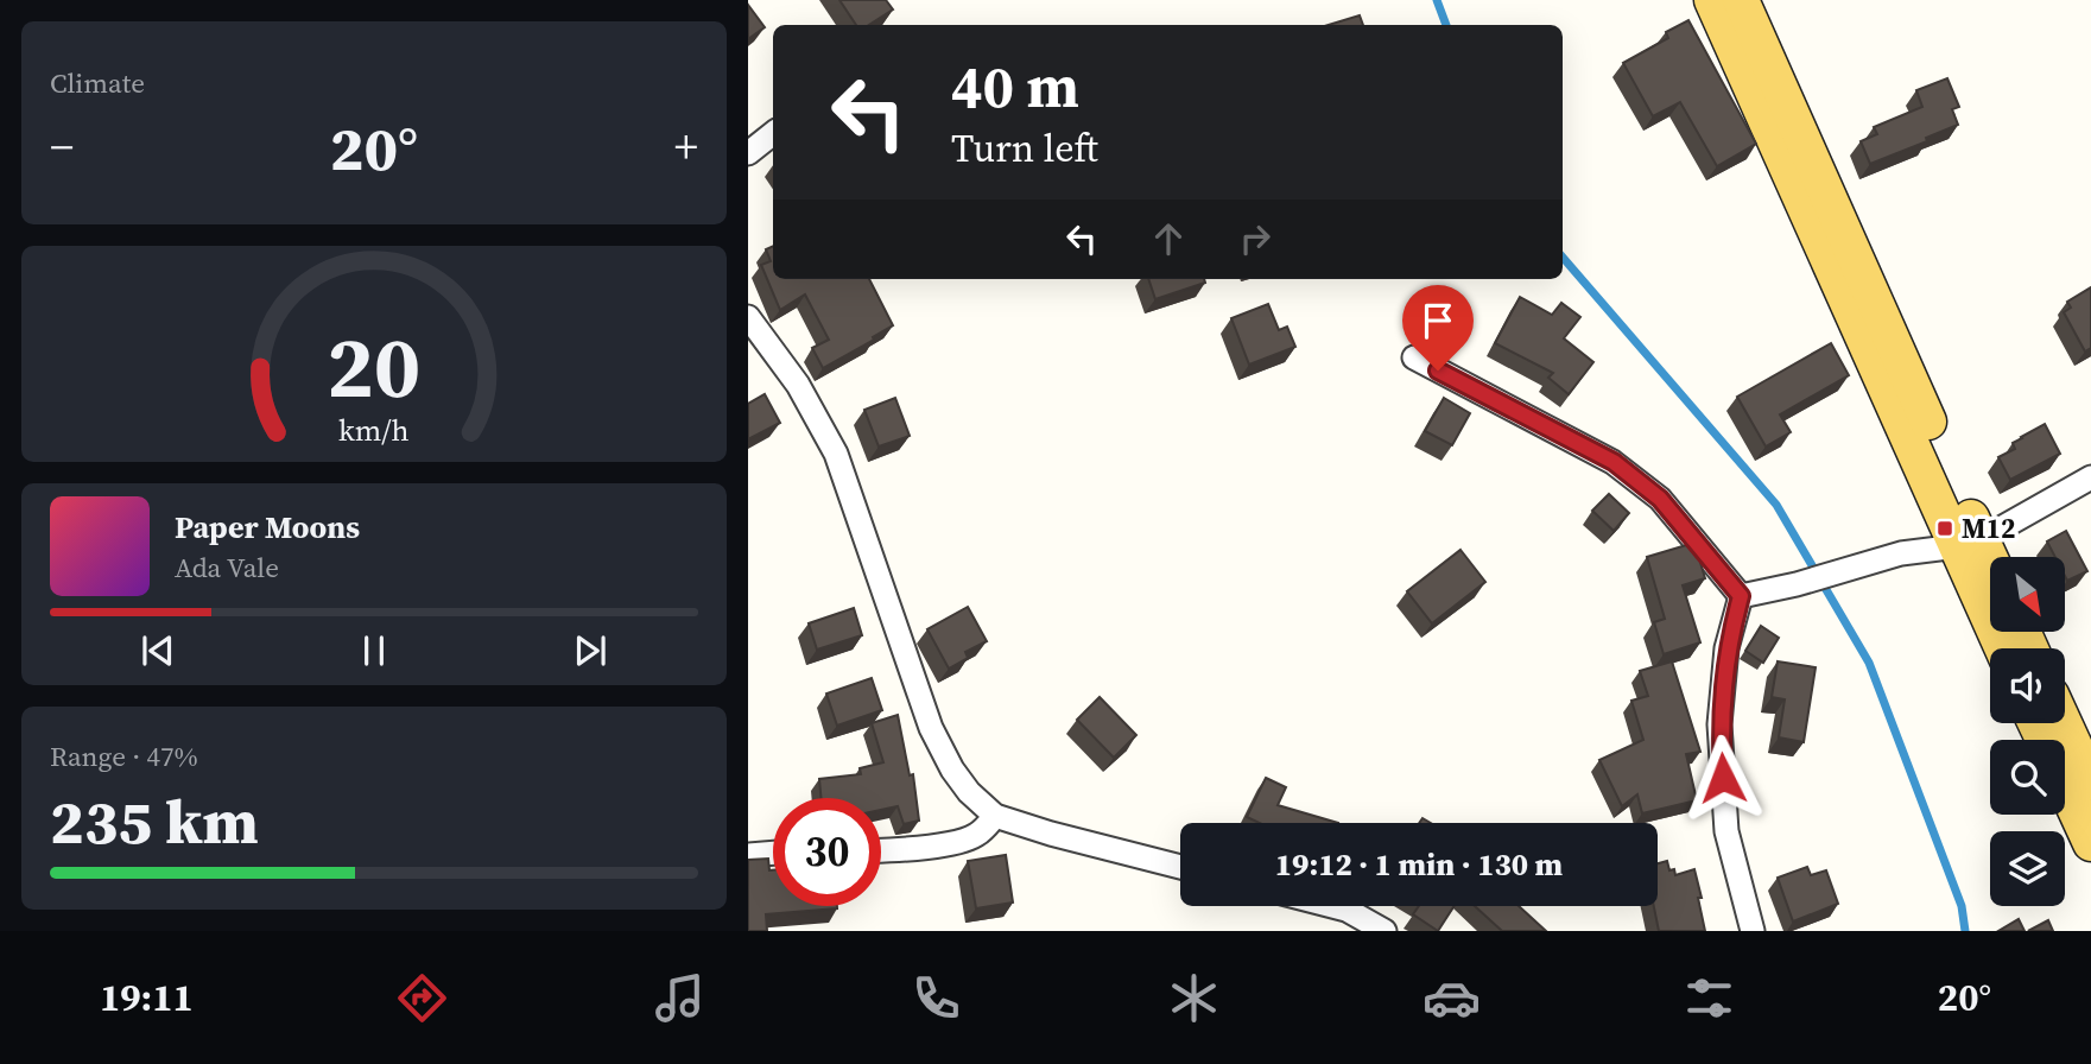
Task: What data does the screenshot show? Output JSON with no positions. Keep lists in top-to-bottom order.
{
  "places": {
    "transit": ["M12"]
  },
  "north": "bottom right",
  "page": {
    "tile": [
      "Climate",
      ["Range · 47%", "235 km"]
    ],
    "turn": ["40 m", "Turn left"],
    "heat": ["−", "20°", "+"],
    "song": ["Paper Moons", "Ada Vale"],
    "limit": "30",
    "trip": "19:12 · 1 min · 130 m",
    "tabs": ["19:11", "20°"],
    "gauge": ["20", "km/h"]
  }
}
